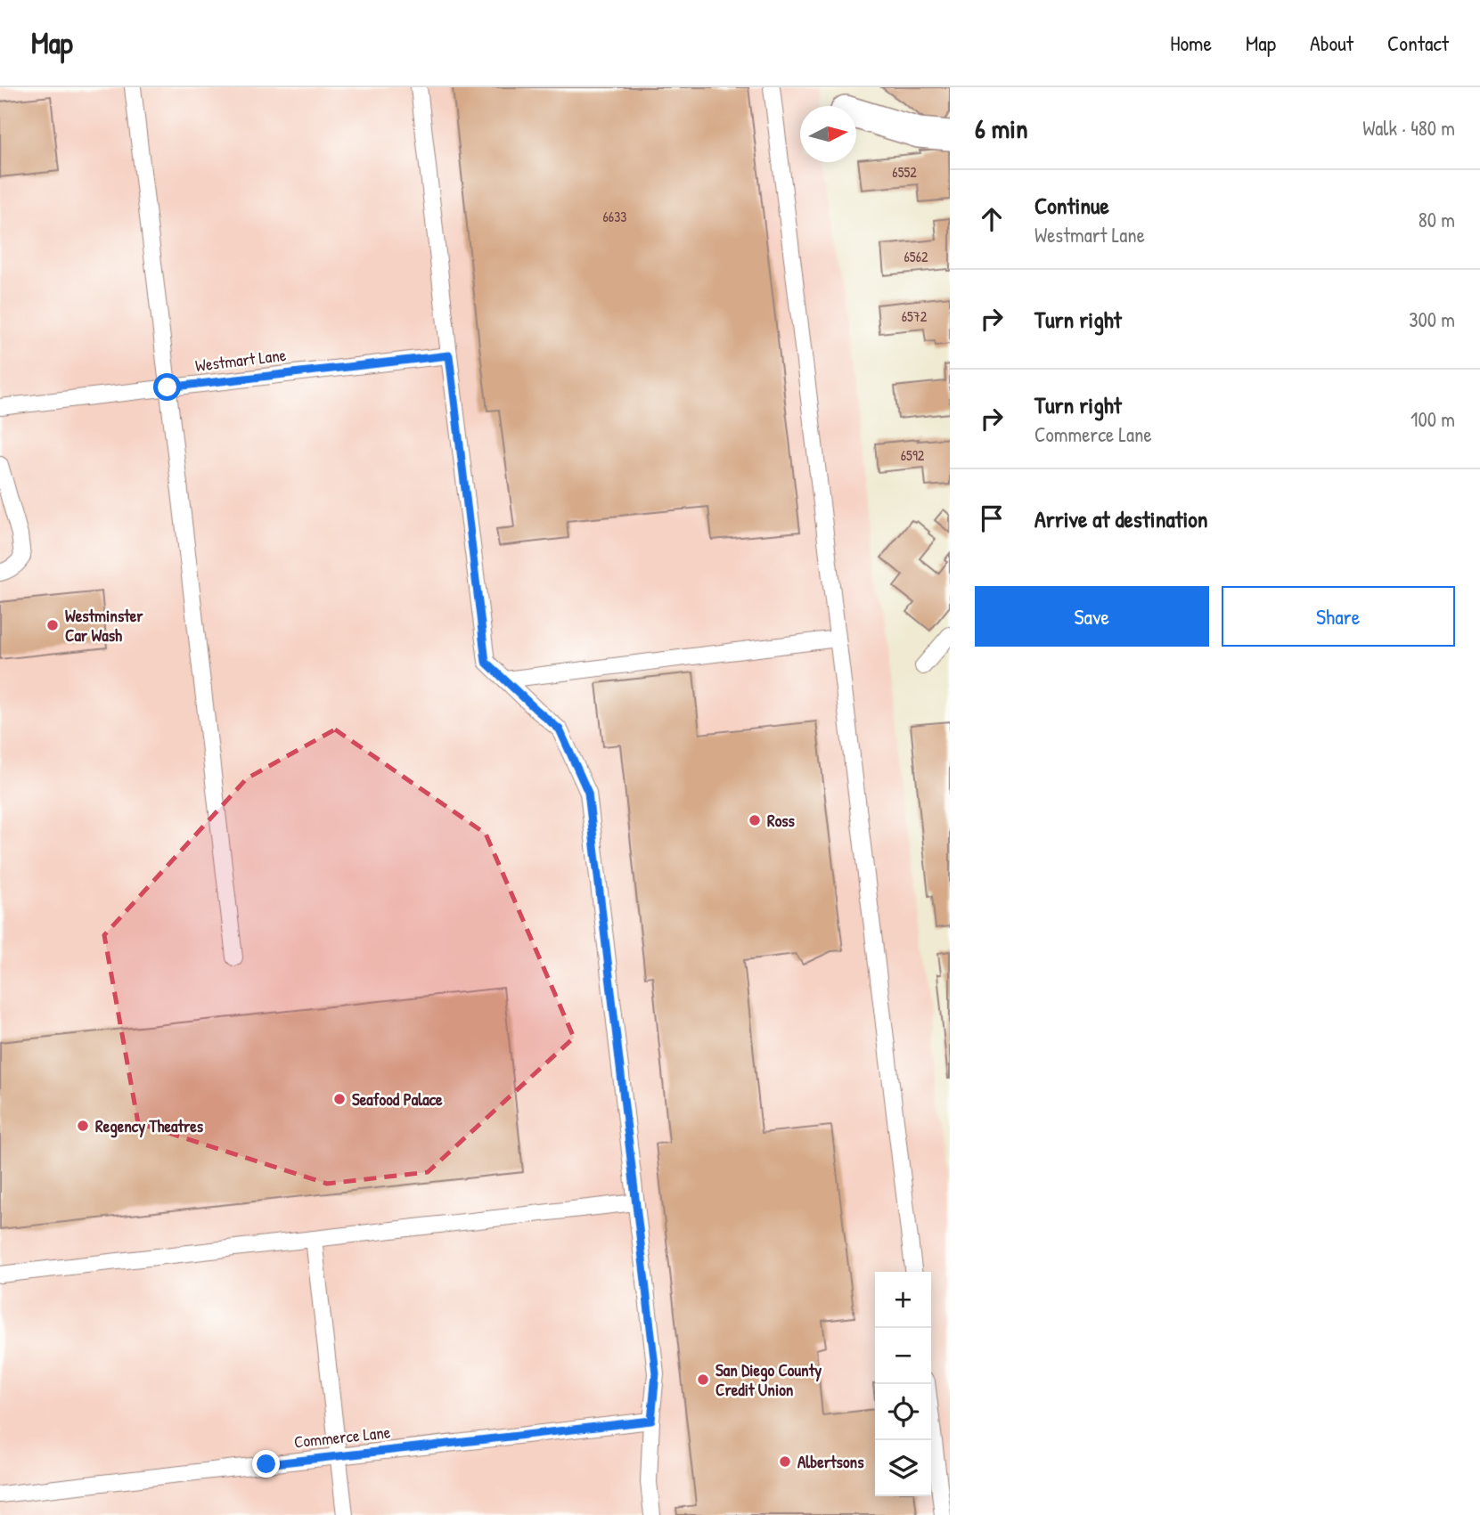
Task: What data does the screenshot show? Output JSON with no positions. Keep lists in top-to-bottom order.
{
  "streets": {
    "lane": ["Westmart Lane", "Commerce Lane"]
  },
  "places": [
    "Westminster Car Wash",
    "Ross",
    "Seafood Palace",
    "Regency Theatres",
    "San Diego County Credit Union",
    "Albertsons"
  ],
  "house_numbers": [
    "6552",
    "6633",
    "6562",
    "6572",
    "6592"
  ],
  "north": "right",
  "page": {
    "header": "Map",
    "nav": [
      "Home",
      "Map",
      "About",
      "Contact"
    ],
    "heading": ["6 min", "Walk · 480 m"],
    "list": [
      ["Continue", "Westmart Lane", "80 m"],
      ["Turn right", "300 m"],
      ["Turn right", "Commerce Lane", "100 m"],
      "Arrive at destination"
    ],
    "buttons": ["Save", "Share"],
    "map_buttons": ["+", "−"]
  }
}
